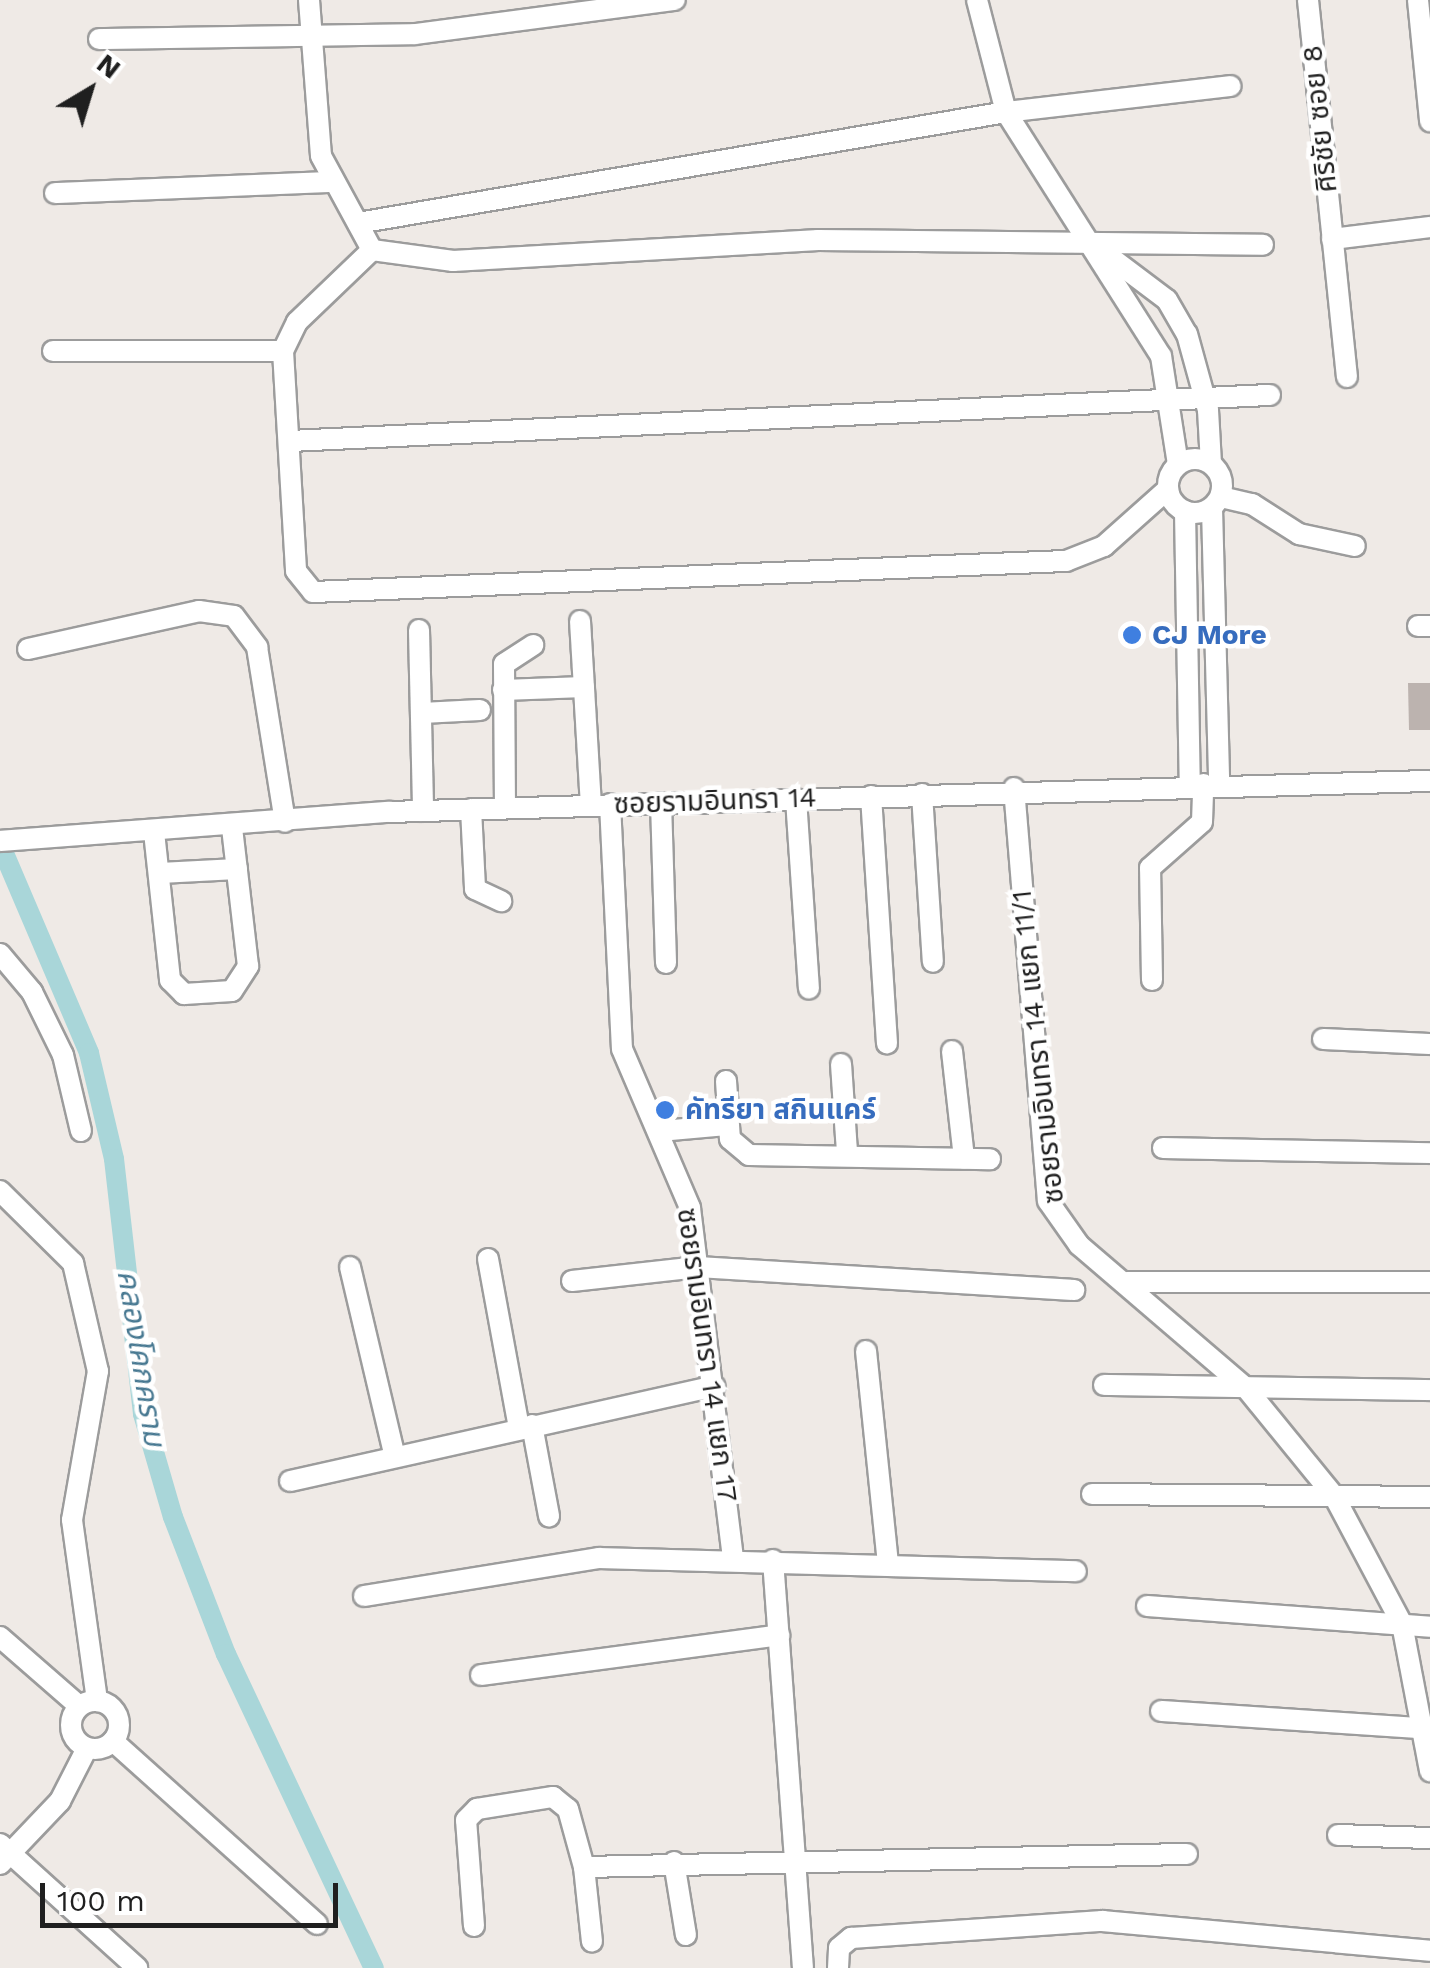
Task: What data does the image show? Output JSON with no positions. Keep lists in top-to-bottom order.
{
  "streets": {
    "street": [
      "ศิริชัย ซอย 8",
      "ซอยรามอินทรา 14",
      "ซอยรามอินทรา 14 แยก 11/1",
      "ซอยรามอินทรา 14 แยก 17"
    ]
  },
  "crossings": [
    ["ซอยรามอินทรา 14", "ซอยรามอินทรา 14 แยก 11/1"],
    ["ซอยรามอินทรา 14", "ซอยรามอินทรา 14 แยก 17"]
  ],
  "water": ["คลองโคกคราม"],
  "places": ["CJ More", "คัทรียา สกินแคร์"],
  "scale_bar": "100 m",
  "north": "top right"
}
